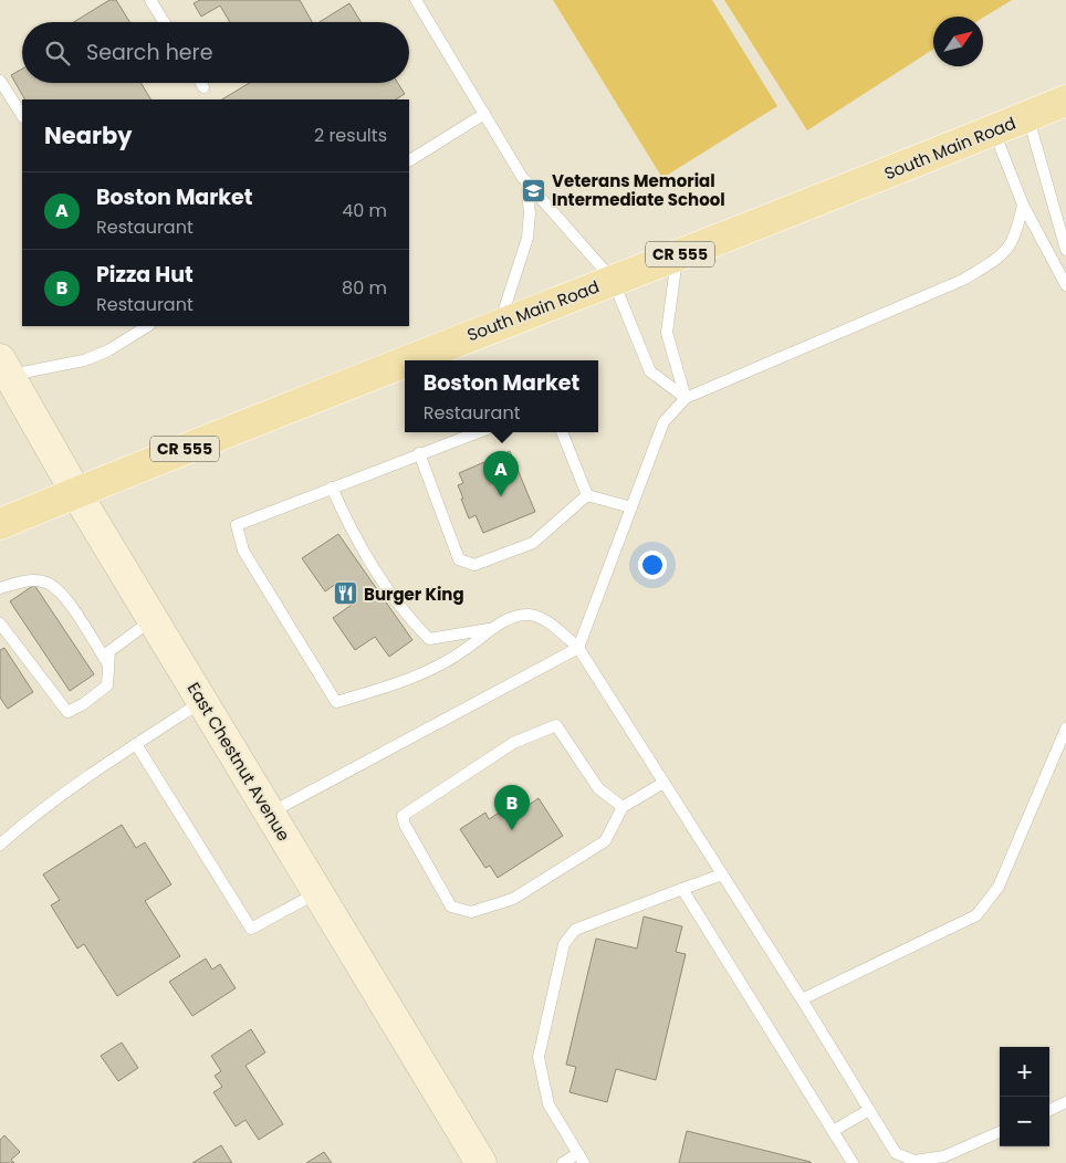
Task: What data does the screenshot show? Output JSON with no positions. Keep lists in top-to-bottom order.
{
  "streets": {
    "main road": ["South Main Road", "CR 555"],
    "street": ["East Chestnut Avenue"]
  },
  "crossings": [
    ["South Main Road", "East Chestnut Avenue"]
  ],
  "places": {
    "school or university": ["Veterans Memorial Intermediate School"],
    "restaurant": ["Burger King"]
  },
  "north": "top right",
  "page": {
    "search": "Search here",
    "heading": ["Nearby", "2 results"],
    "list": [
      {
        "mark": "A",
        "name": "Boston Market",
        "note": "Restaurant",
        "value": "40 m"
      },
      {
        "mark": "B",
        "name": "Pizza Hut",
        "note": "Restaurant",
        "value": "80 m"
      }
    ],
    "popup": ["Boston Market", "Restaurant"],
    "pins": ["A", "B"],
    "map_buttons": ["+", "−"]
  }
}
